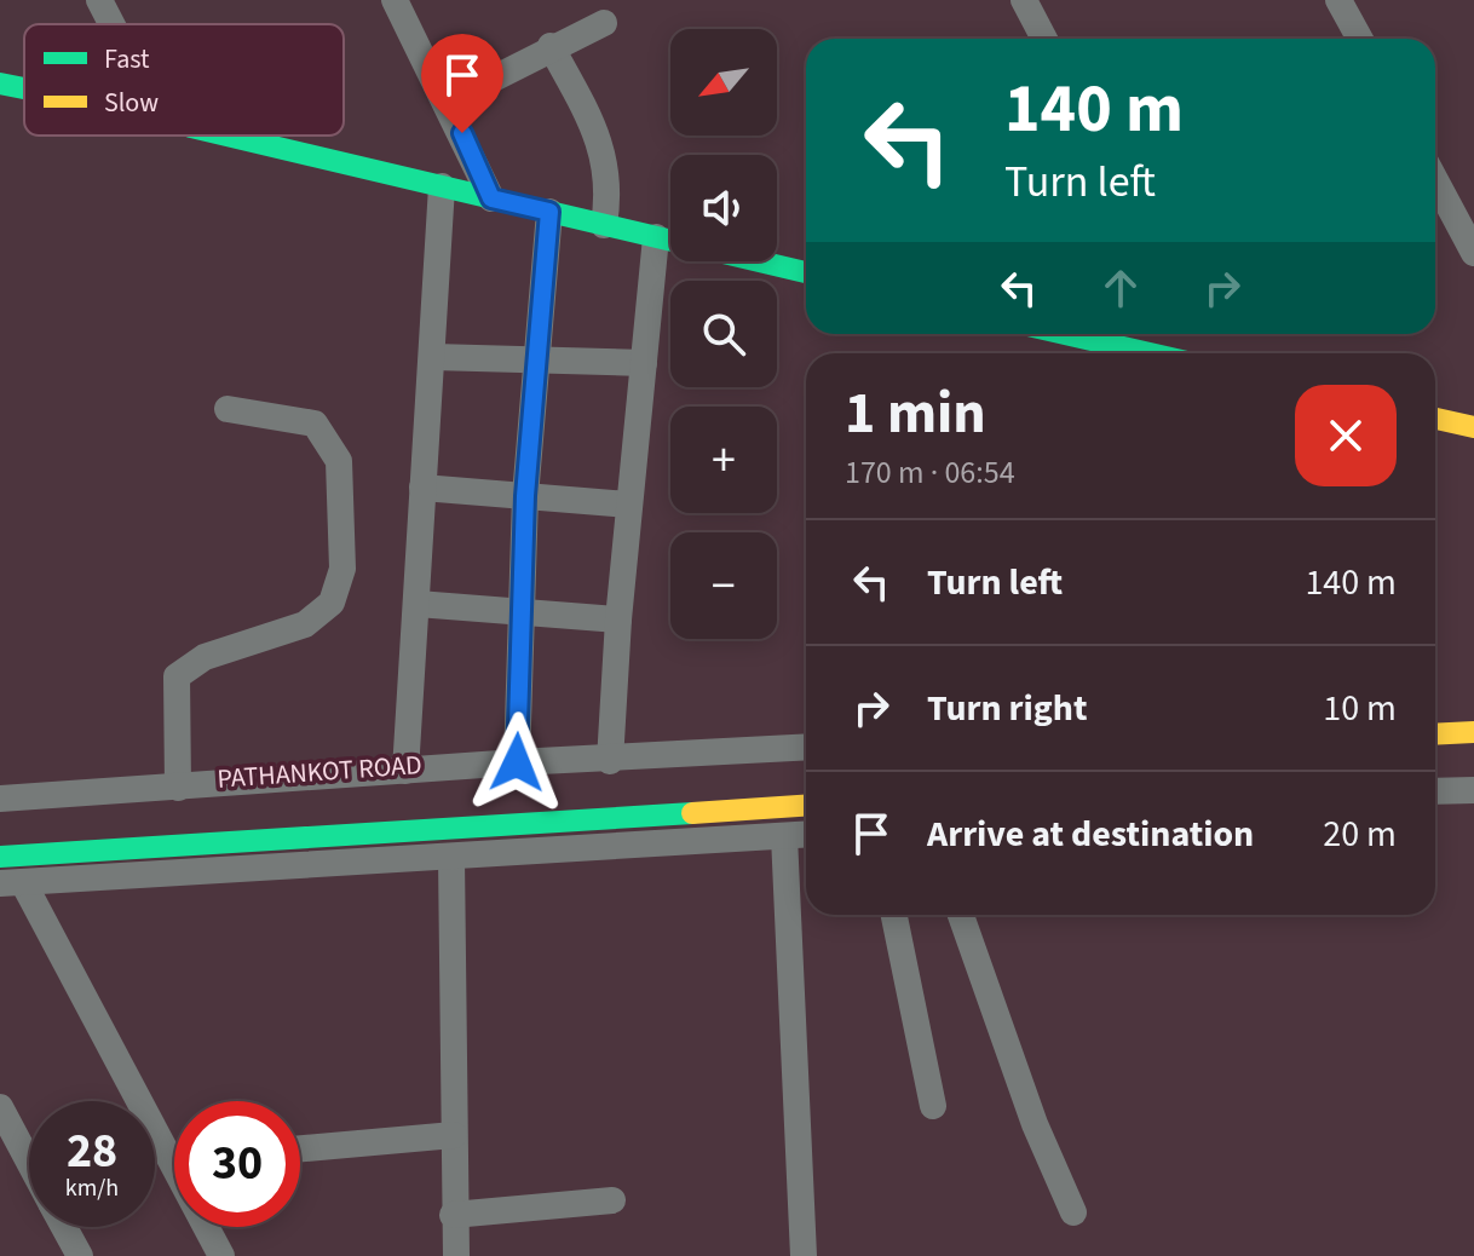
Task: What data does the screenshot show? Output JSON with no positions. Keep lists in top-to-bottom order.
{
  "legend": ["Fast", "Slow"],
  "north": "bottom left",
  "page": {
    "map_buttons": ["+", "−"],
    "turn": ["140 m", "Turn left"],
    "heading": ["1 min", "170 m · 06:54"],
    "list": [
      {
        "name": "Turn left",
        "value": "140 m"
      },
      {
        "name": "Turn right",
        "value": "10 m"
      },
      {
        "name": "Arrive at destination",
        "value": "20 m"
      }
    ],
    "speed": "28 km/h",
    "limit": "30"
  }
}
